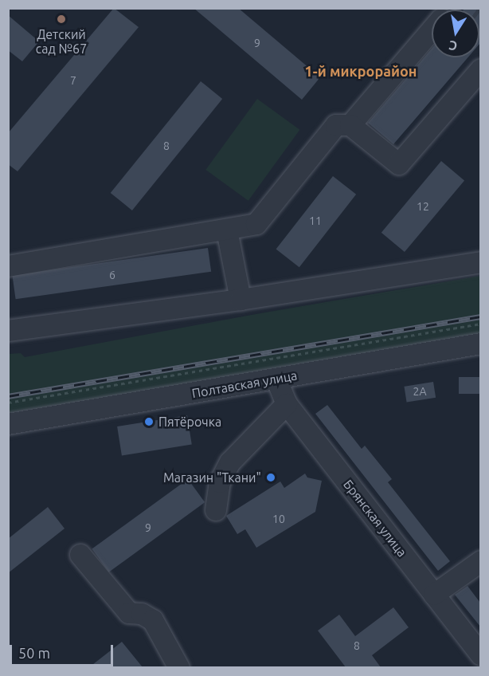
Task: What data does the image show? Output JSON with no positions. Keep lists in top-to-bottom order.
{
  "streets": {
    "street": ["Полтавская улица", "Брянская улица"]
  },
  "crossings": [
    ["Полтавская улица", "Брянская улица"]
  ],
  "districts": ["1-й микрорайон"],
  "places": ["Детский сад №67", "Пятёрочка", "Магазин \"Ткани\""],
  "house_numbers": [
    "9",
    "7",
    "8",
    "12",
    "11",
    "6",
    "2А",
    "10",
    "9",
    "8"
  ],
  "scale_bar": "50 m",
  "north": "bottom"
}
